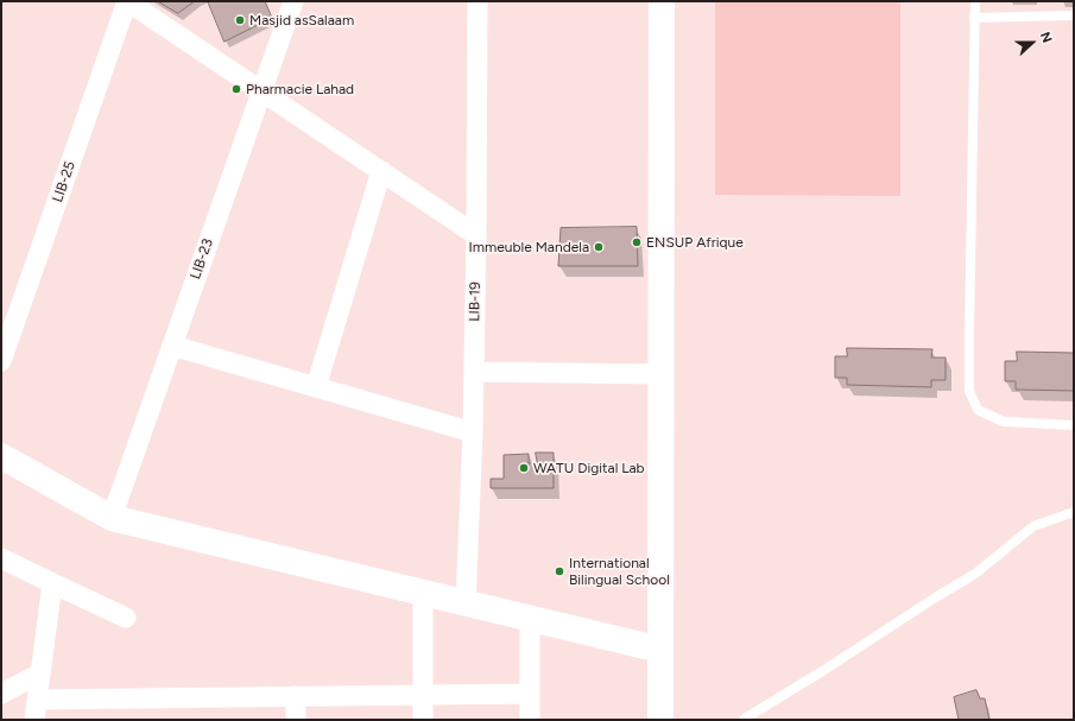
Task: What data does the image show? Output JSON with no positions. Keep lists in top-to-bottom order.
{
  "streets": {
    "street": ["LIB-25", "LIB-23", "LIB-19"]
  },
  "places": [
    "Masjid asSalaam",
    "Pharmacie Lahad",
    "ENSUP Afrique",
    "Immeuble Mandela",
    "WATU Digital Lab",
    "International Bilingual School"
  ],
  "north": "right"
}
